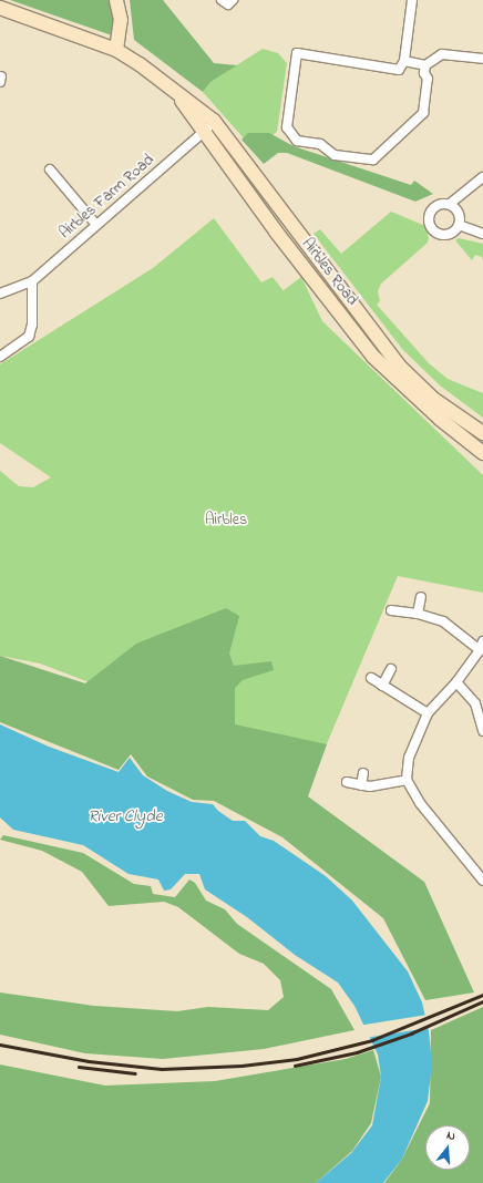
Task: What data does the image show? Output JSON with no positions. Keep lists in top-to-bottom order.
{
  "streets": {
    "main road": ["Airbles Road"],
    "street": ["Airbles Farm Road"]
  },
  "crossings": [
    ["Airbles Farm Road", "Airbles Road"]
  ],
  "water": ["River Clyde"],
  "parks": ["Airbles"],
  "north": "top"
}
